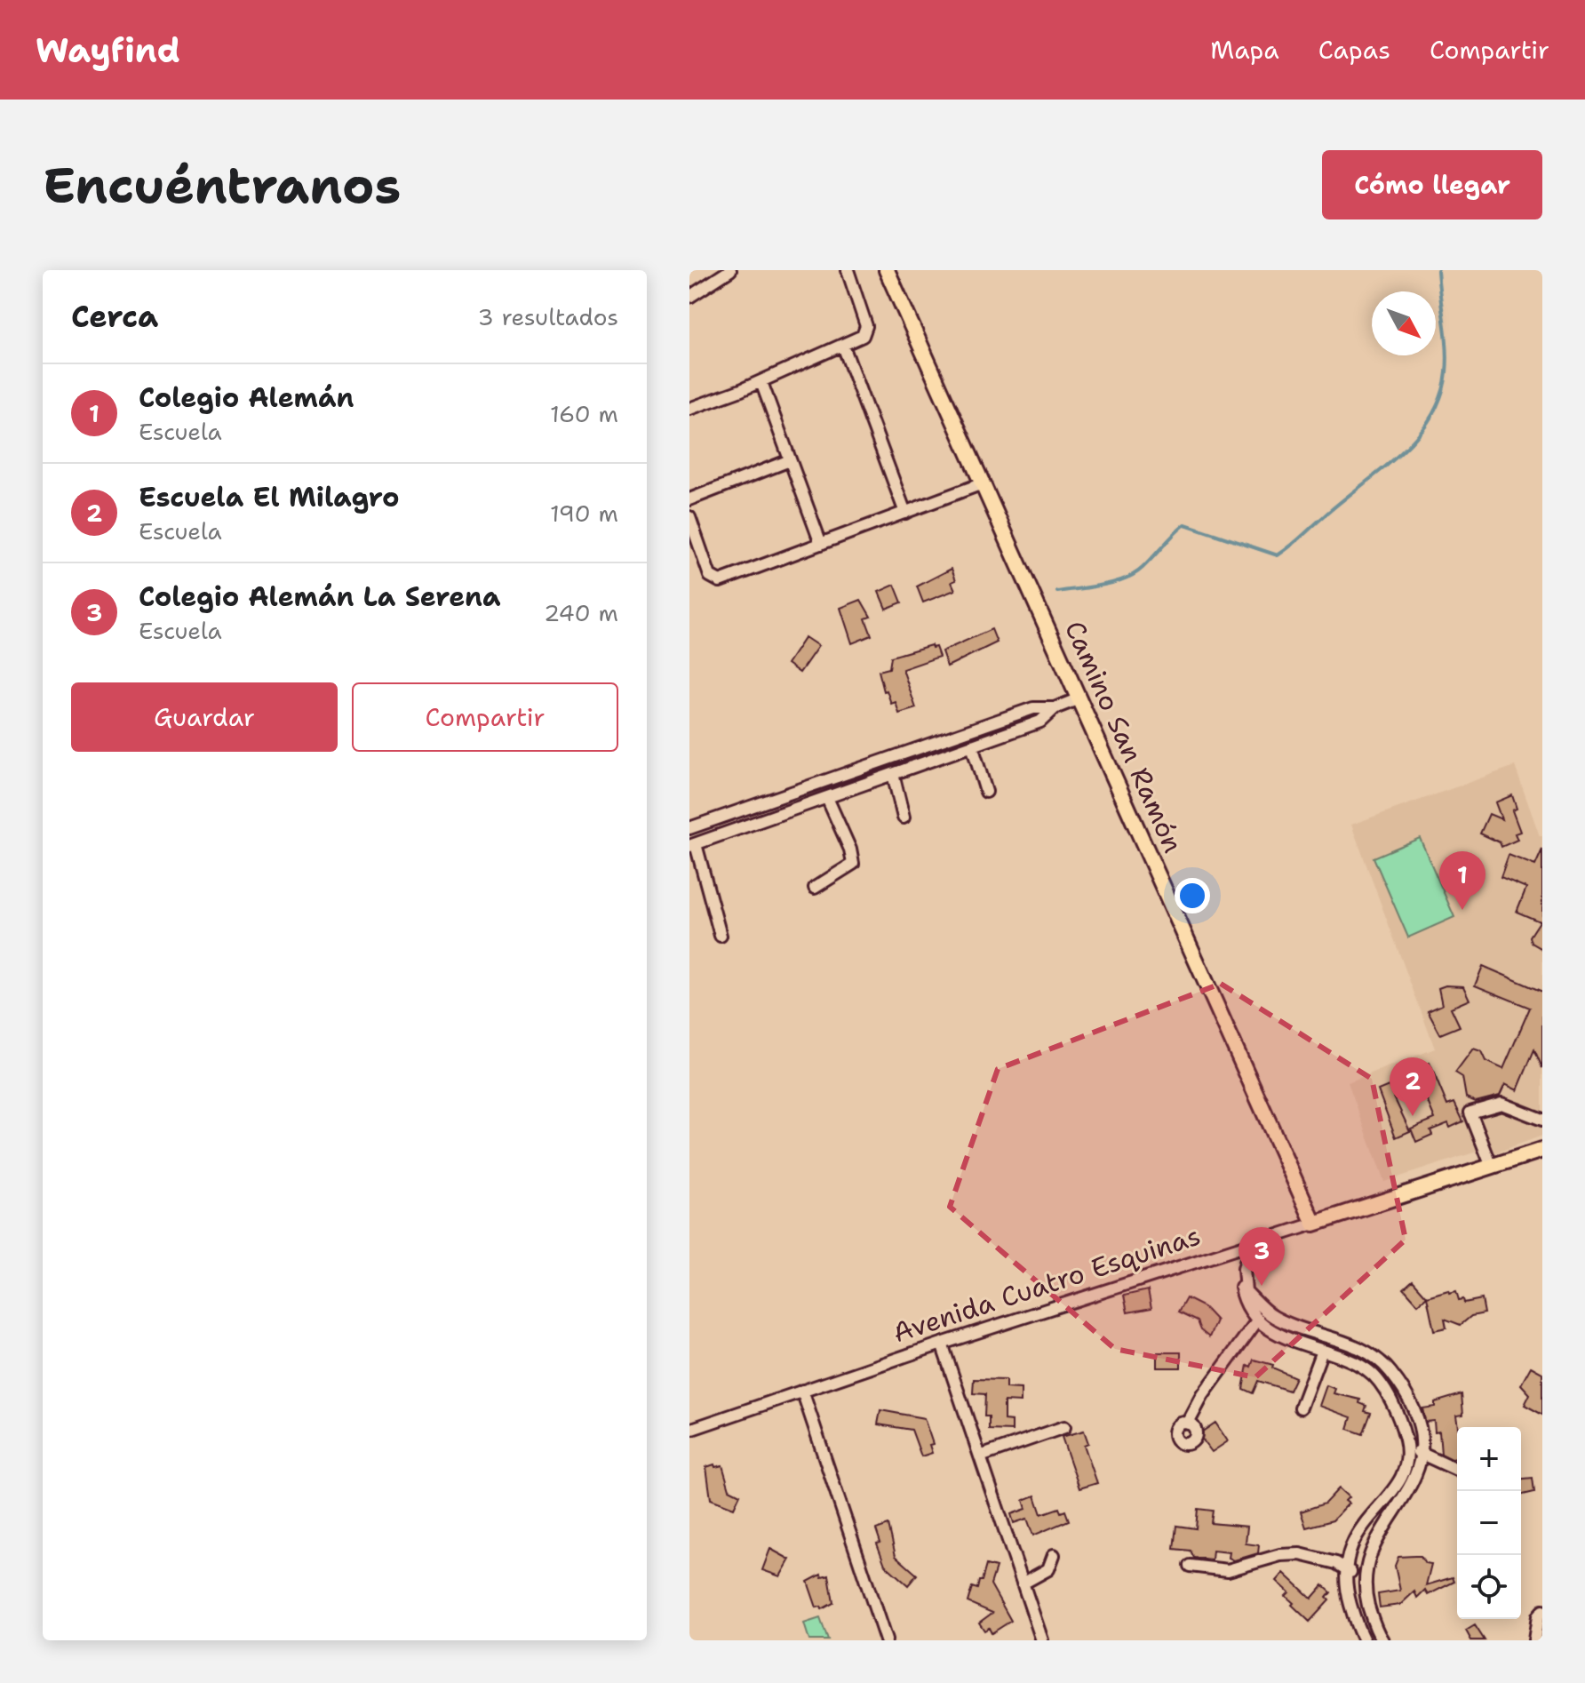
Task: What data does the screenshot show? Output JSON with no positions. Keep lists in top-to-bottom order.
{
  "streets": {
    "main road": ["Camino San Ramón", "Avenida Cuatro Esquinas"]
  },
  "crossings": [
    ["Camino San Ramón", "Avenida Cuatro Esquinas"]
  ],
  "north": "bottom right",
  "page": {
    "header": "Wayfind",
    "nav": ["Mapa", "Capas", "Compartir"],
    "buttons": [
      "Cómo llegar",
      ["Guardar", "Compartir"]
    ],
    "title": "Encuéntranos",
    "heading": ["Cerca", "3 resultados"],
    "list": [
      {
        "mark": "1",
        "name": "Colegio Alemán",
        "note": "Escuela",
        "value": "160 m"
      },
      {
        "mark": "2",
        "name": "Escuela El Milagro",
        "note": "Escuela",
        "value": "190 m"
      },
      {
        "mark": "3",
        "name": "Colegio Alemán La Serena",
        "note": "Escuela",
        "value": "240 m"
      }
    ],
    "pins": ["1", "2", "3"],
    "map_buttons": ["+", "−"]
  }
}
